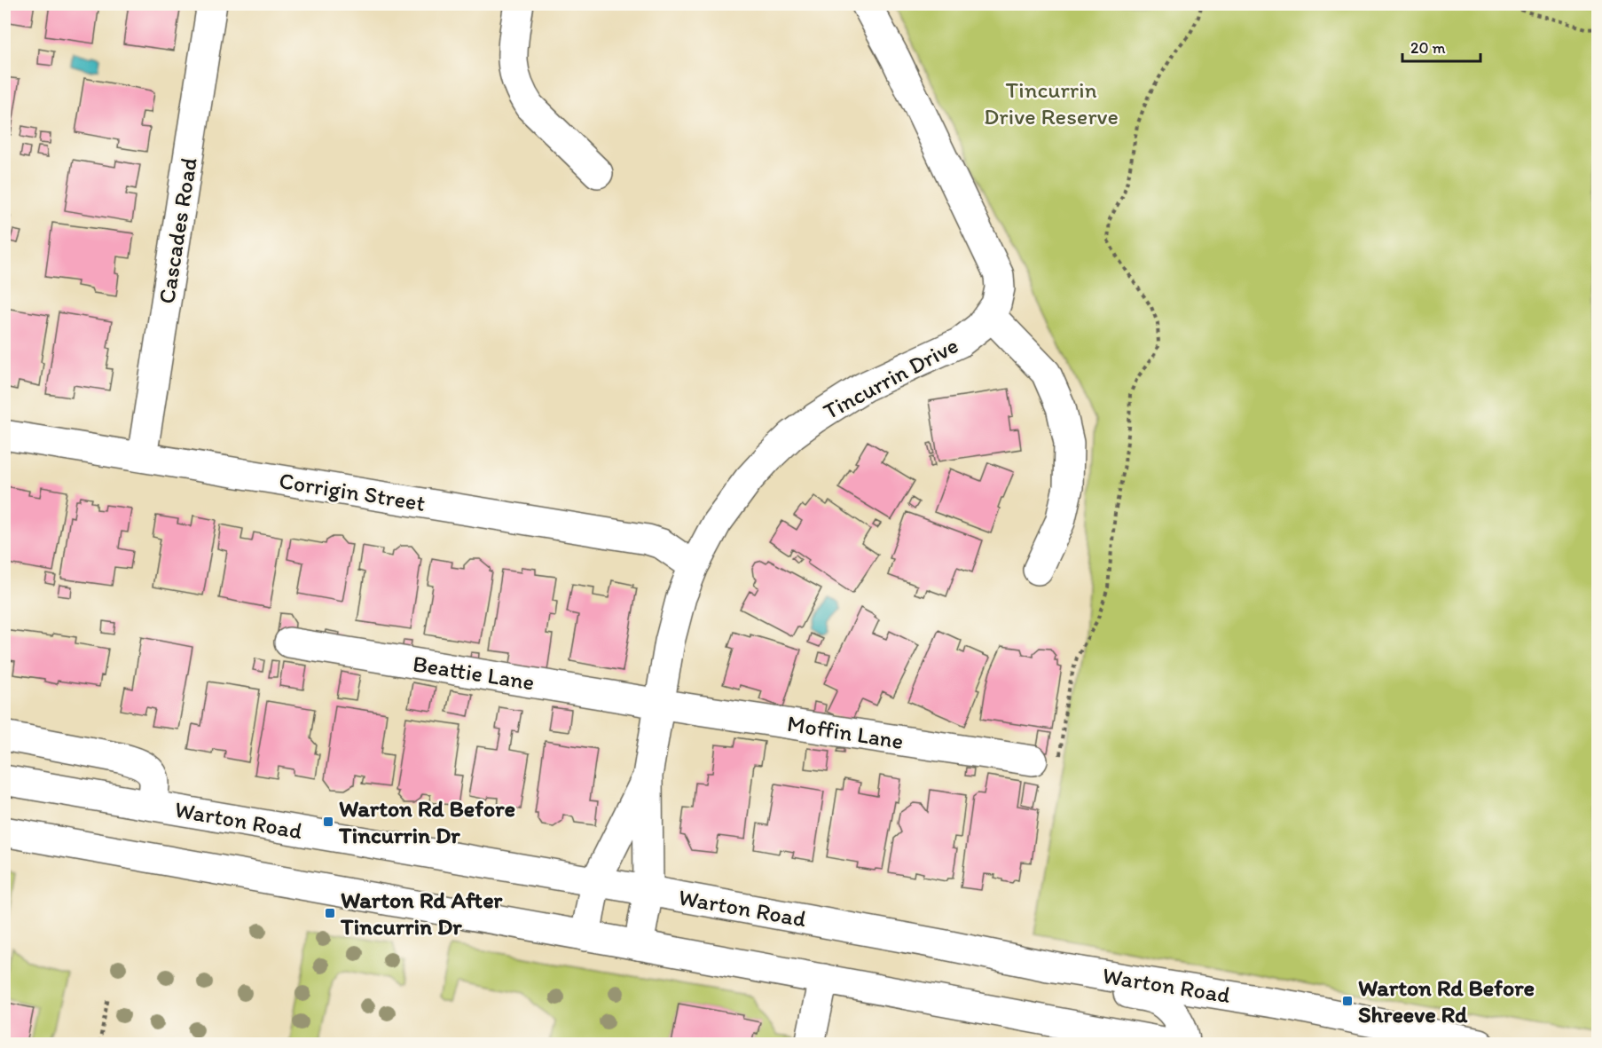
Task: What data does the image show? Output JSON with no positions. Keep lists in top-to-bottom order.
{
  "streets": {
    "street": [
      "Cascades Road",
      "Tincurrin Drive",
      "Corrigin Street",
      "Beattie Lane",
      "Moffin Lane",
      "Warton Road"
    ]
  },
  "crossings": [
    ["Cascades Road", "Corrigin Street"],
    ["Tincurrin Drive", "Corrigin Street"],
    ["Tincurrin Drive", "Beattie Lane"],
    ["Tincurrin Drive", "Moffin Lane"],
    ["Tincurrin Drive", "Warton Road"],
    ["Beattie Lane", "Moffin Lane"]
  ],
  "parks": ["Tincurrin Drive Reserve"],
  "places": {
    "transit": ["Warton Rd Before Tincurrin Dr", "Warton Rd After Tincurrin Dr", "Warton Rd Before Shreeve Rd"]
  },
  "scale_bar": "20 m"
}
